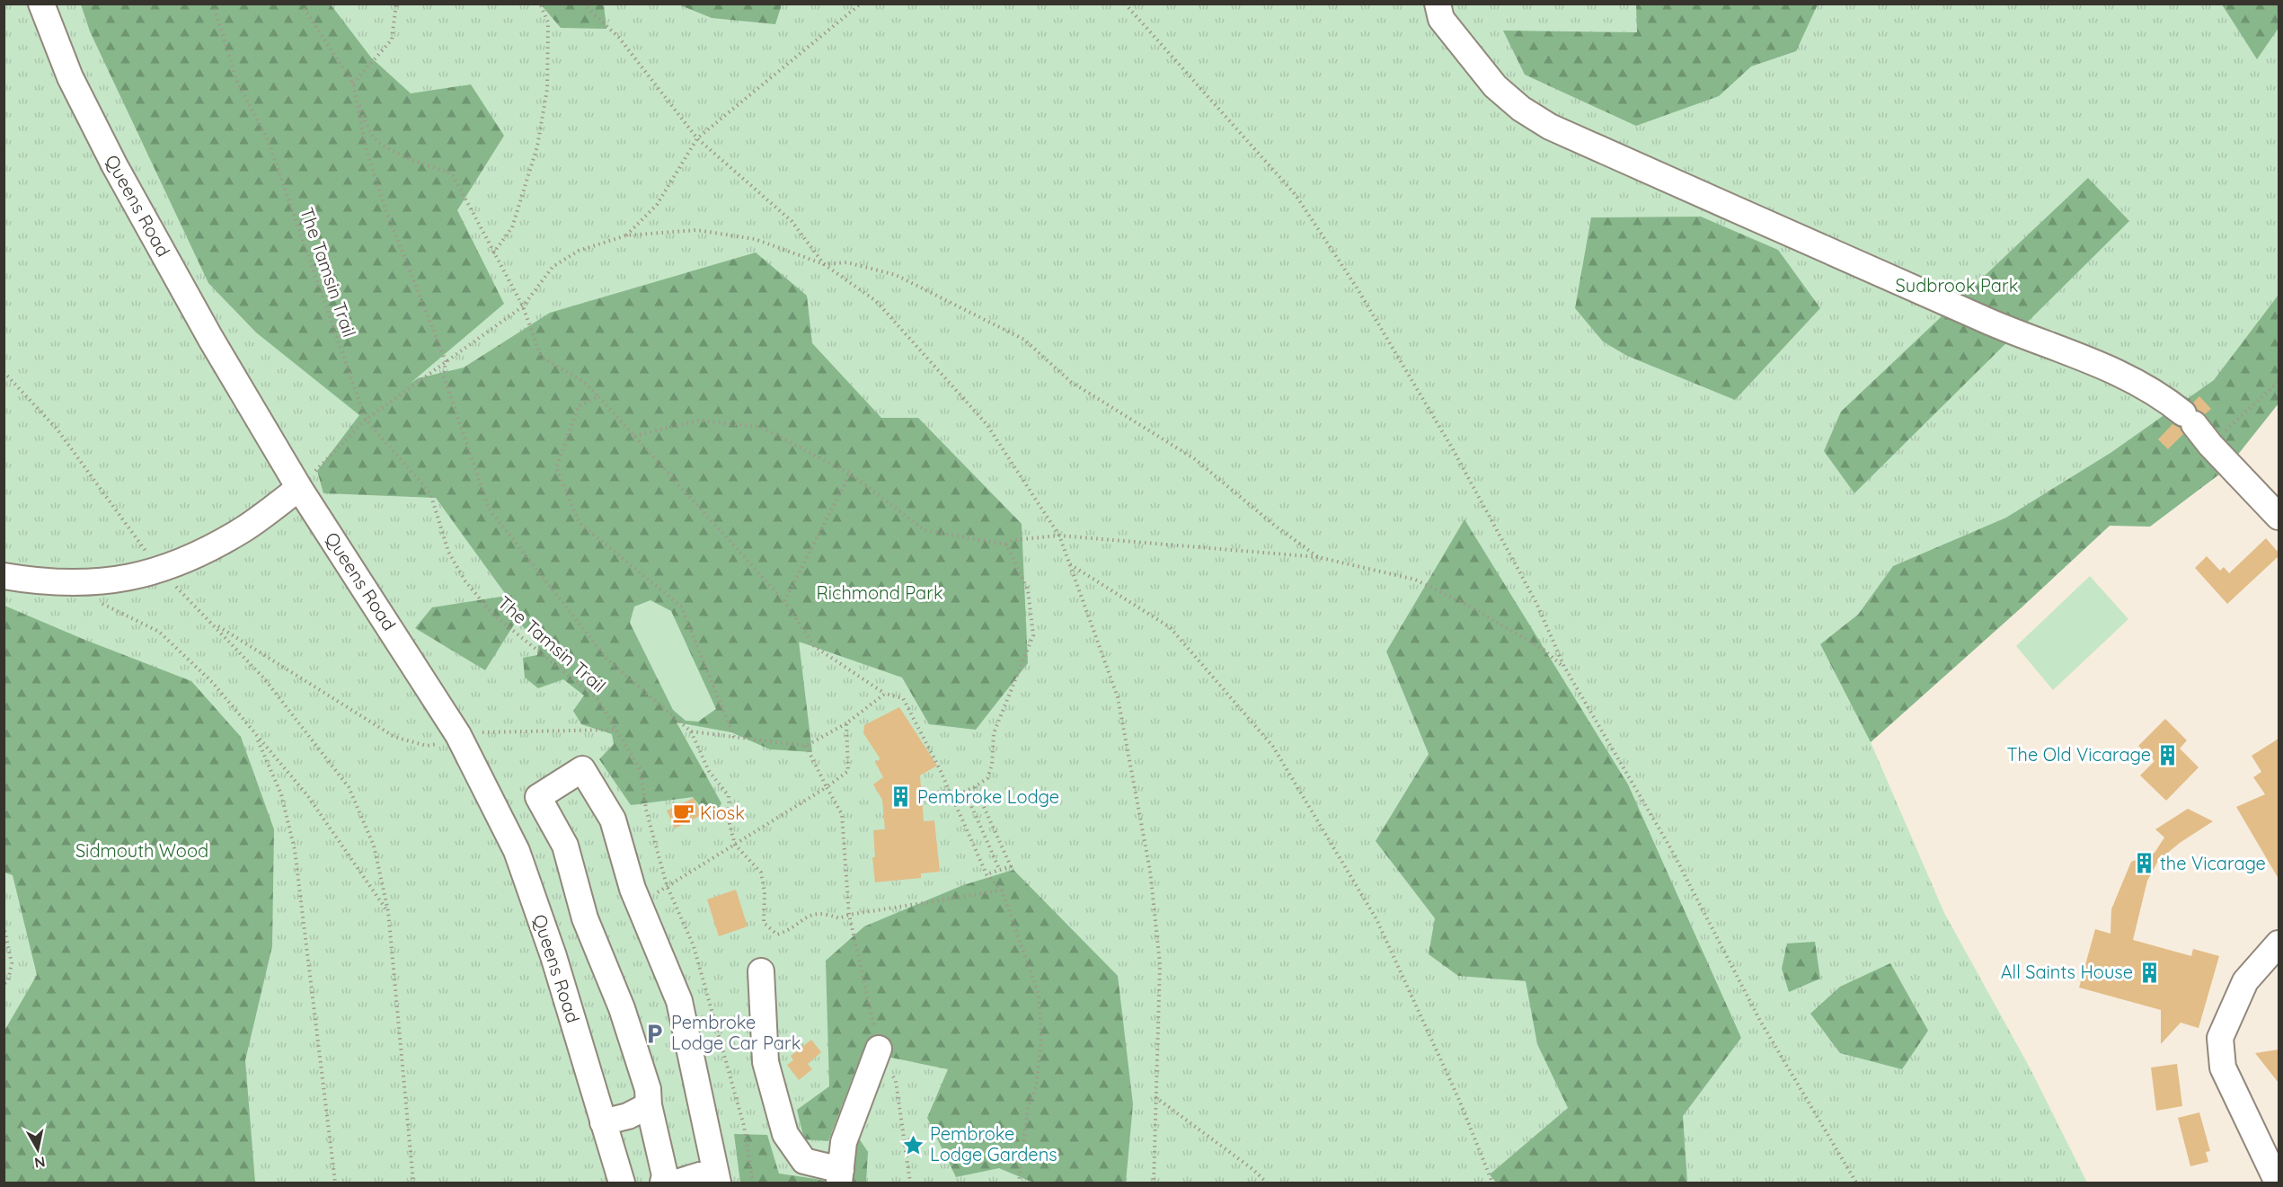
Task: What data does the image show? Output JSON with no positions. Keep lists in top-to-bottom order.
{
  "streets": {
    "street": ["Queens Road"],
    "path": ["The Tamsin Trail"]
  },
  "parks": ["Sudbrook Park", "Richmond Park", "Sidmouth Wood"],
  "places": {
    "building": [
      "The Old Vicarage",
      "Pembroke Lodge",
      "the Vicarage",
      "All Saints House"
    ],
    "cafe": ["Kiosk"],
    "parking": ["Pembroke Lodge Car Park"],
    "place": ["Pembroke Lodge Gardens"]
  },
  "north": "bottom"
}
